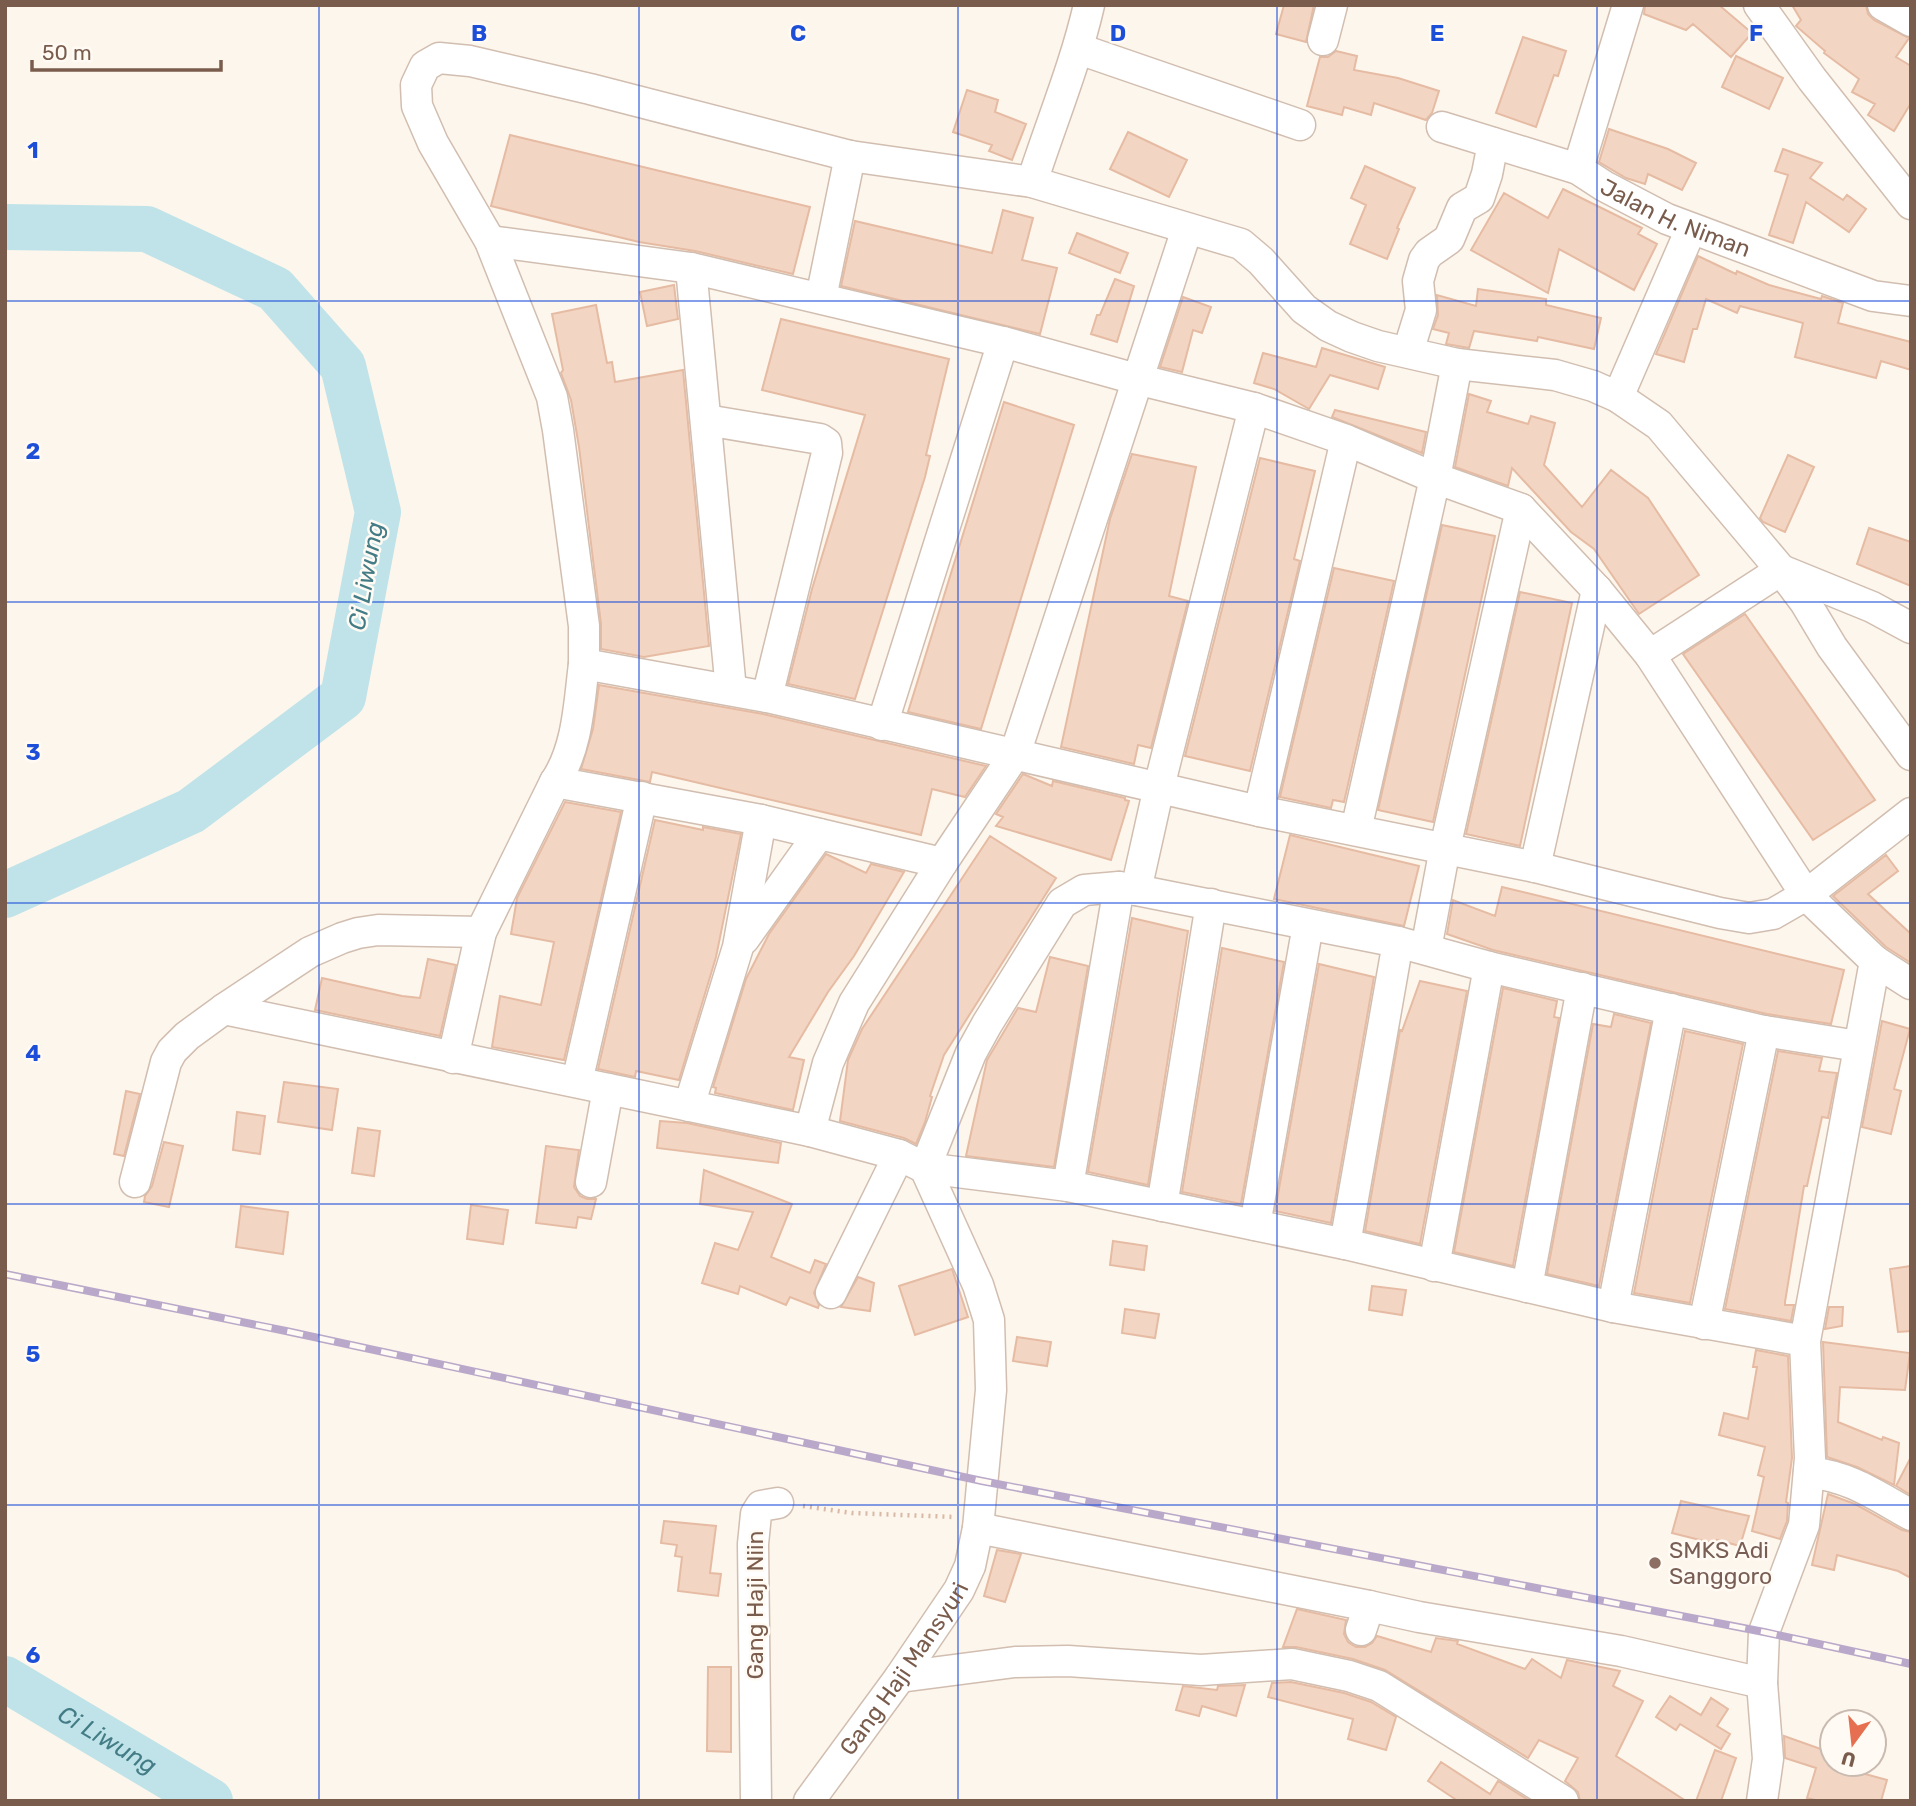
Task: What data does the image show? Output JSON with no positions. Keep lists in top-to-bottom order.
{
  "streets": {
    "street": ["Jalan H. Niman", "Gang Haji Niin", "Gang Haji Mansyuri"]
  },
  "crossings": [
    ["Gang Haji Niin", "Gang Haji Mansyuri"]
  ],
  "water": ["Ci Liwung"],
  "places": ["SMKS Adi Sanggoro"],
  "scale_bar": "50 m",
  "north": "bottom",
  "grid": {
    "columns": [
      "B",
      "C",
      "D",
      "E",
      "F"
    ],
    "rows": [
      "1",
      "2",
      "3",
      "4",
      "5",
      "6"
    ]
  }
}
